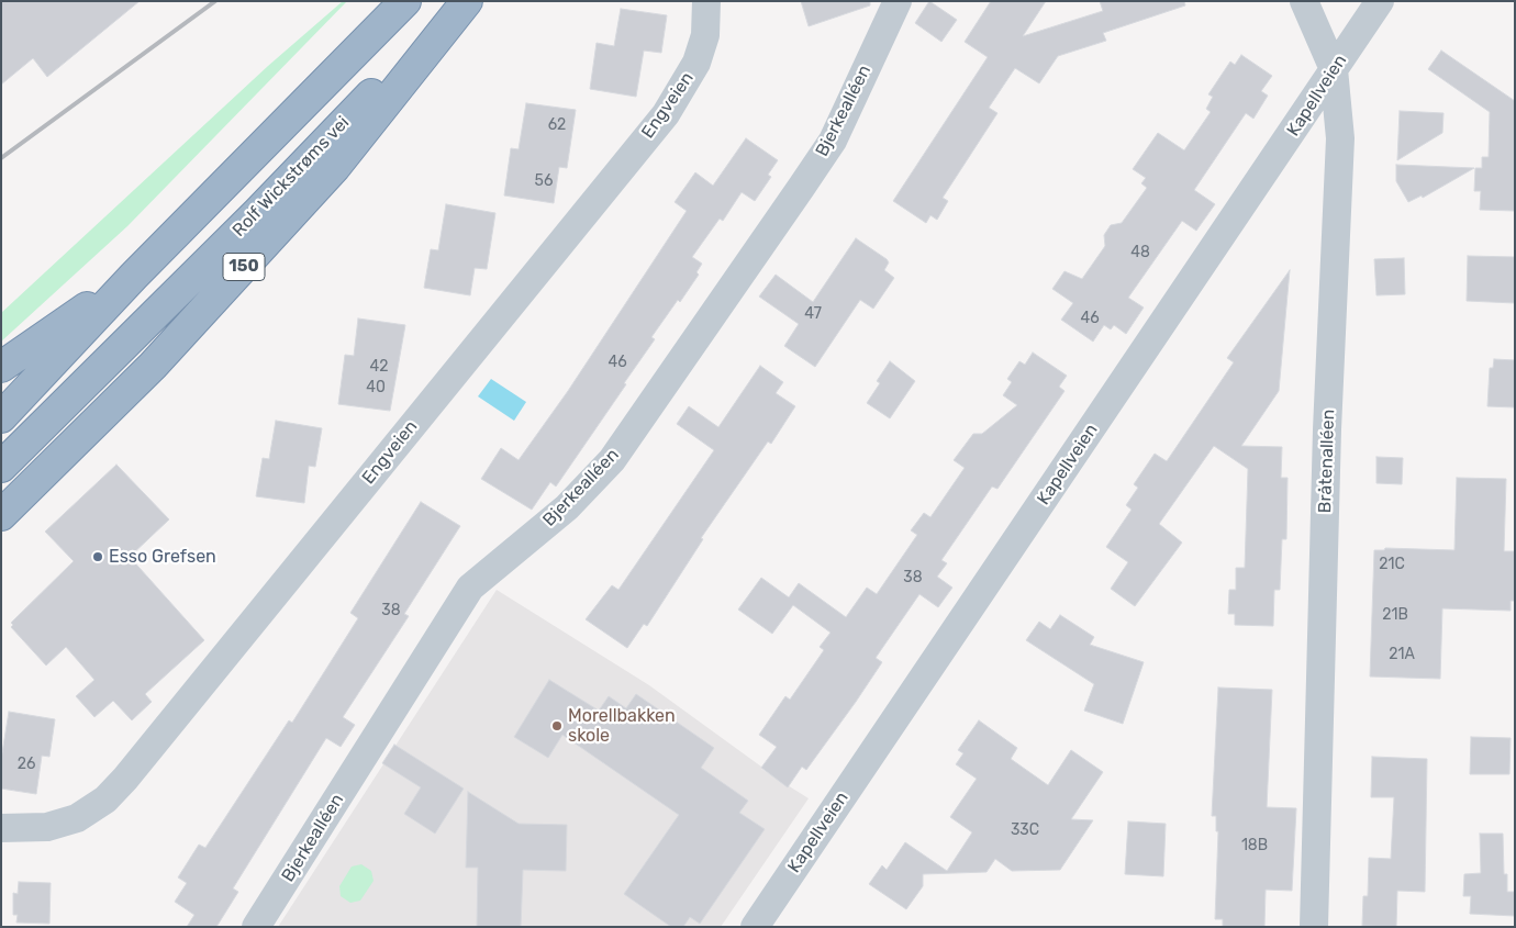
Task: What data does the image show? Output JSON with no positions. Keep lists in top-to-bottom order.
{
  "streets": {
    "highway": ["Rolf Wickstrøms vei", "150"],
    "street": [
      "Kapellveien",
      "Engveien",
      "Bjerkealléen",
      "Bråtenalléen"
    ]
  },
  "crossings": [
    ["Kapellveien", "Bråtenalléen"]
  ],
  "places": ["Esso Grefsen", "Morellbakken skole"],
  "house_numbers": [
    "62",
    "56",
    "48",
    "47",
    "46",
    "46",
    "42",
    "40",
    "21C",
    "38",
    "38",
    "21B",
    "21A",
    "26",
    "33C",
    "18B"
  ]
}
